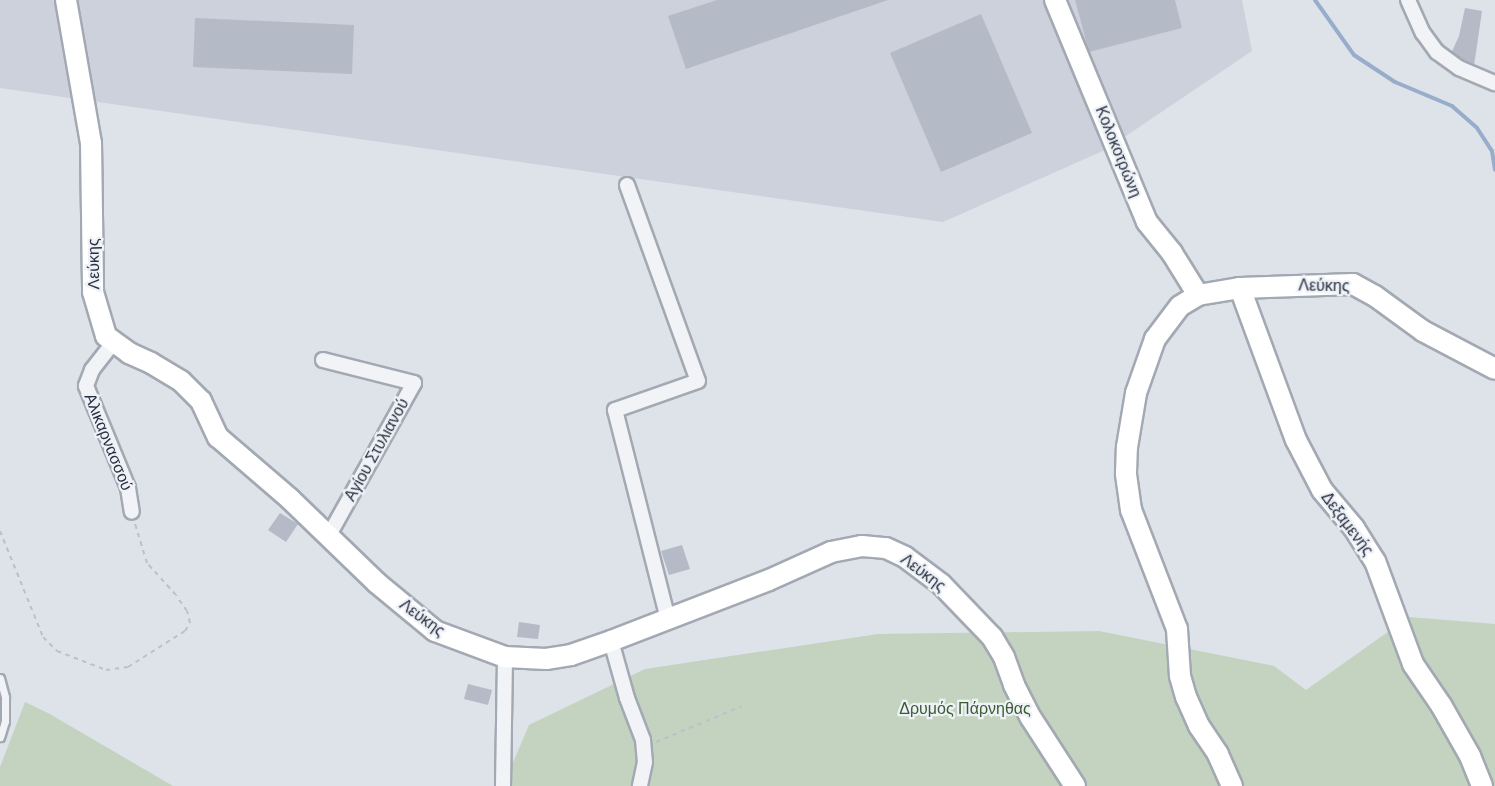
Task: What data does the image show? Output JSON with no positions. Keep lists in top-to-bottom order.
{
  "streets": {
    "street": [
      "Κολοκοτρώνη",
      "Λεύκης",
      "Αλικαρνασσού",
      "Αγίου Στυλιανού",
      "Δεξαμενής"
    ]
  },
  "crossings": [
    ["Κολοκοτρώνη", "Λεύκης"],
    ["Λεύκης", "Αλικαρνασσού"],
    ["Λεύκης", "Αγίου Στυλιανού"],
    ["Λεύκης", "Δεξαμενής"]
  ],
  "parks": ["Δρυμός Πάρνηθας"]
}
